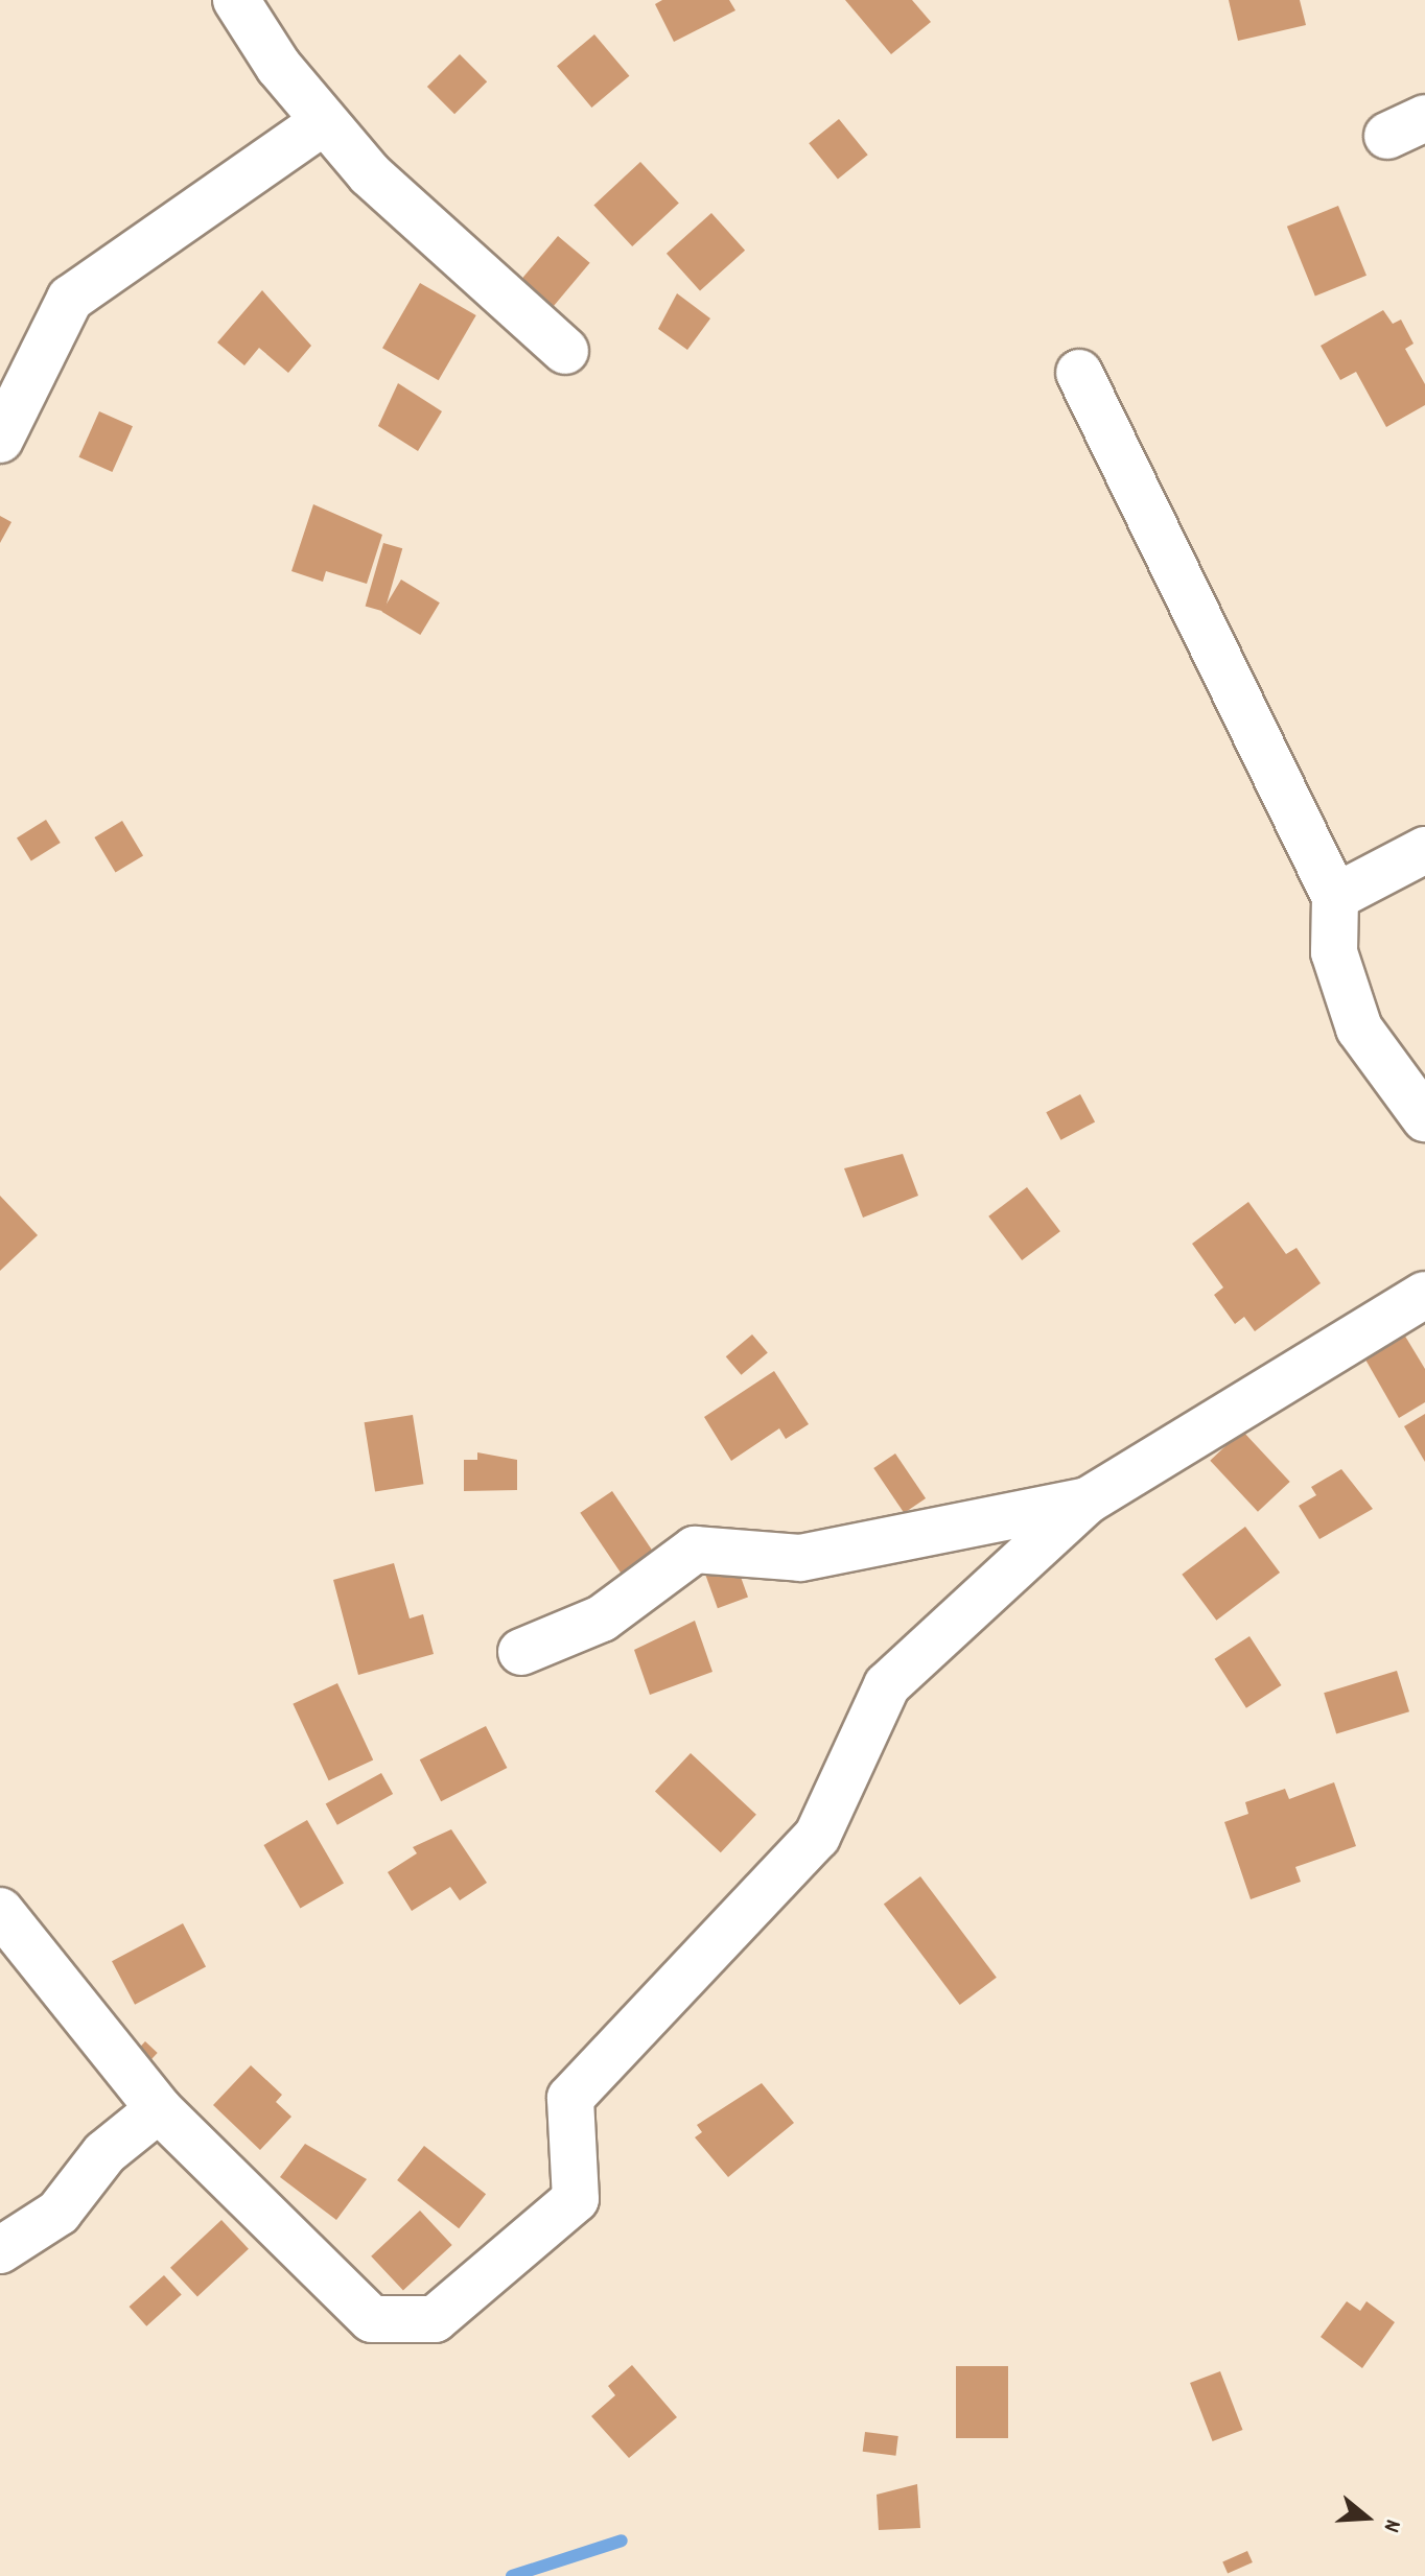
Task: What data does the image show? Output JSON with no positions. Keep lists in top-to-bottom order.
{
  "north": "right"
}
